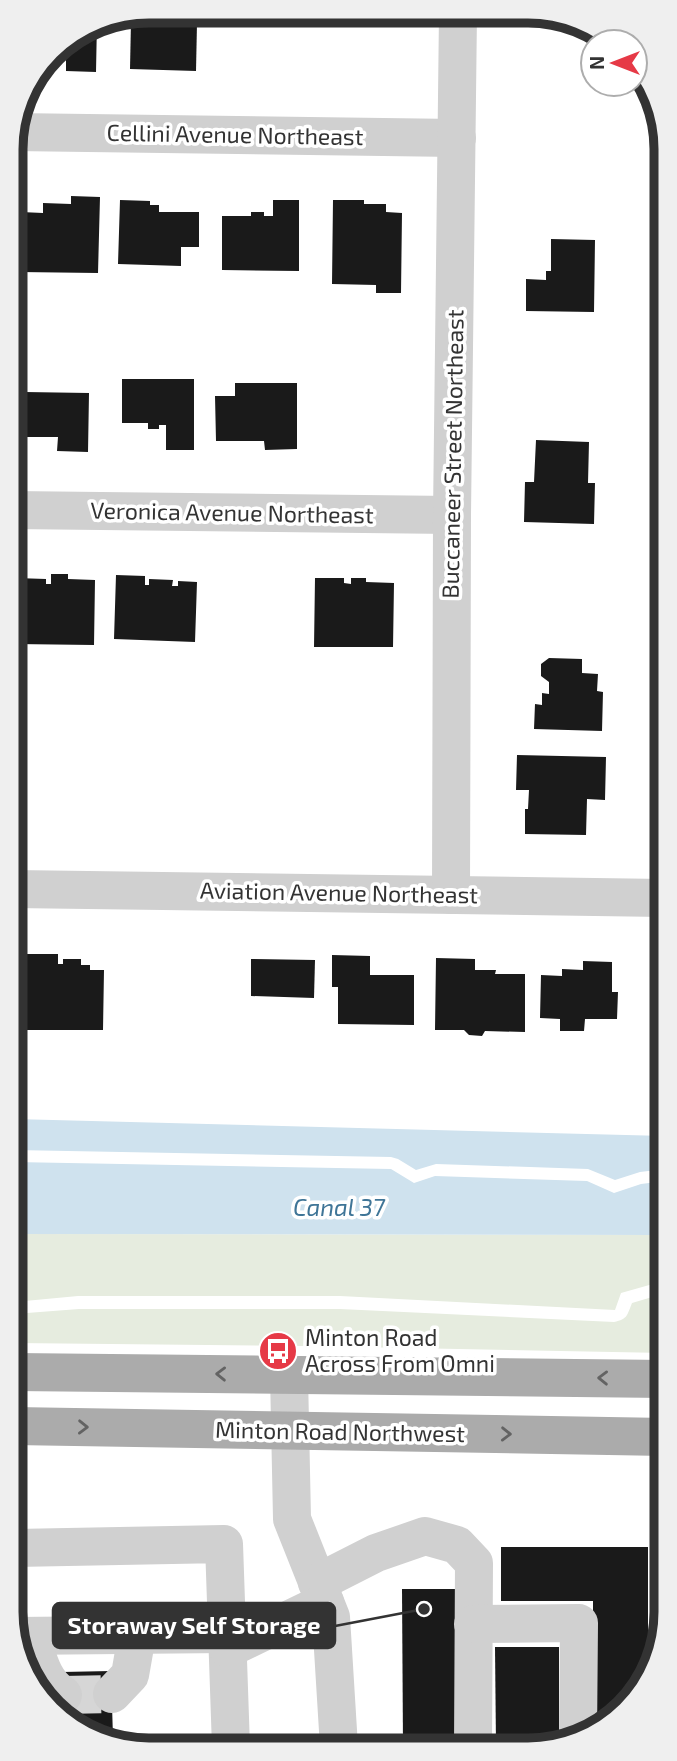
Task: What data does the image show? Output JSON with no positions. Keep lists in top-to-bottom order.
{
  "streets": {
    "main road": ["Minton Road Northwest"],
    "street": [
      "Cellini Avenue Northeast",
      "Buccaneer Street Northeast",
      "Veronica Avenue Northeast",
      "Aviation Avenue Northeast"
    ]
  },
  "crossings": [
    ["Cellini Avenue Northeast", "Buccaneer Street Northeast"],
    ["Buccaneer Street Northeast", "Veronica Avenue Northeast"],
    ["Buccaneer Street Northeast", "Aviation Avenue Northeast"]
  ],
  "water": ["Canal 37"],
  "places": {
    "bus stop": ["Minton Road Across From Omni"],
    "other": ["Storaway Self Storage"]
  },
  "north": "left"
}
